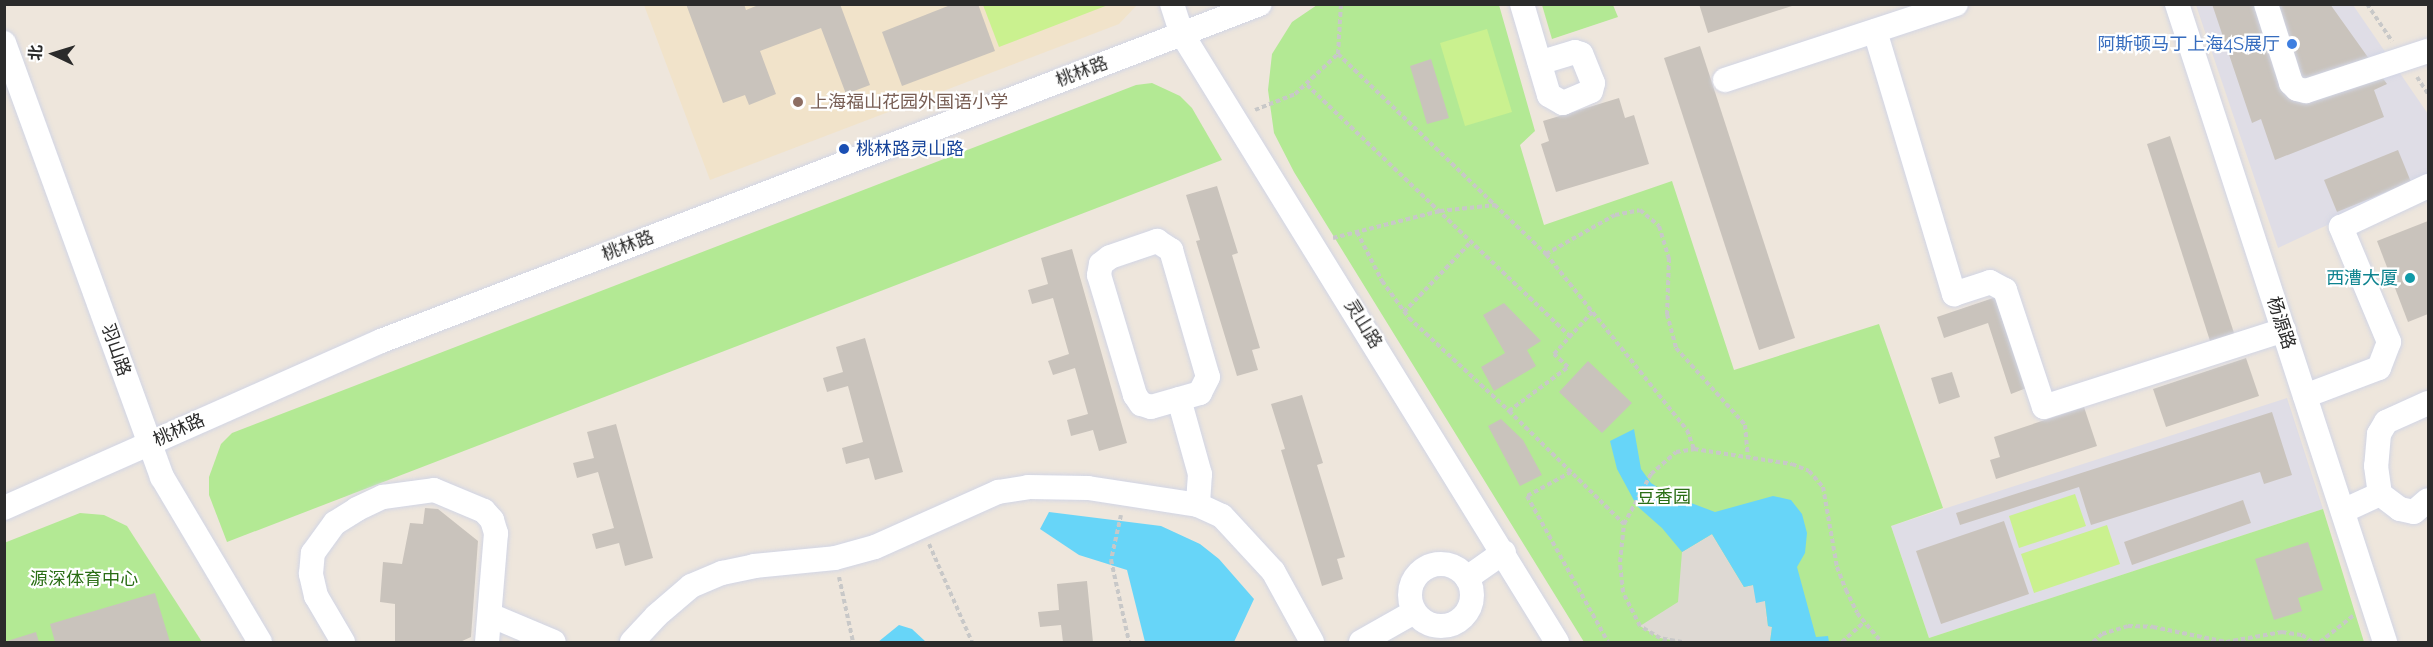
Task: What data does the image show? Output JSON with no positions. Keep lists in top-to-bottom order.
{
  "streets": {
    "street": [
      "桃林路",
      "杨源路",
      "灵山路",
      "羽山路"
    ]
  },
  "crossings": [
    ["桃林路", "灵山路"],
    ["桃林路", "羽山路"]
  ],
  "parks": ["豆香园", "源深体育中心"],
  "places": [
    "阿斯顿马丁上海4S展厅",
    "上海福山花园外国语小学",
    "桃林路灵山路",
    "西漕大厦"
  ],
  "north": "left"
}
